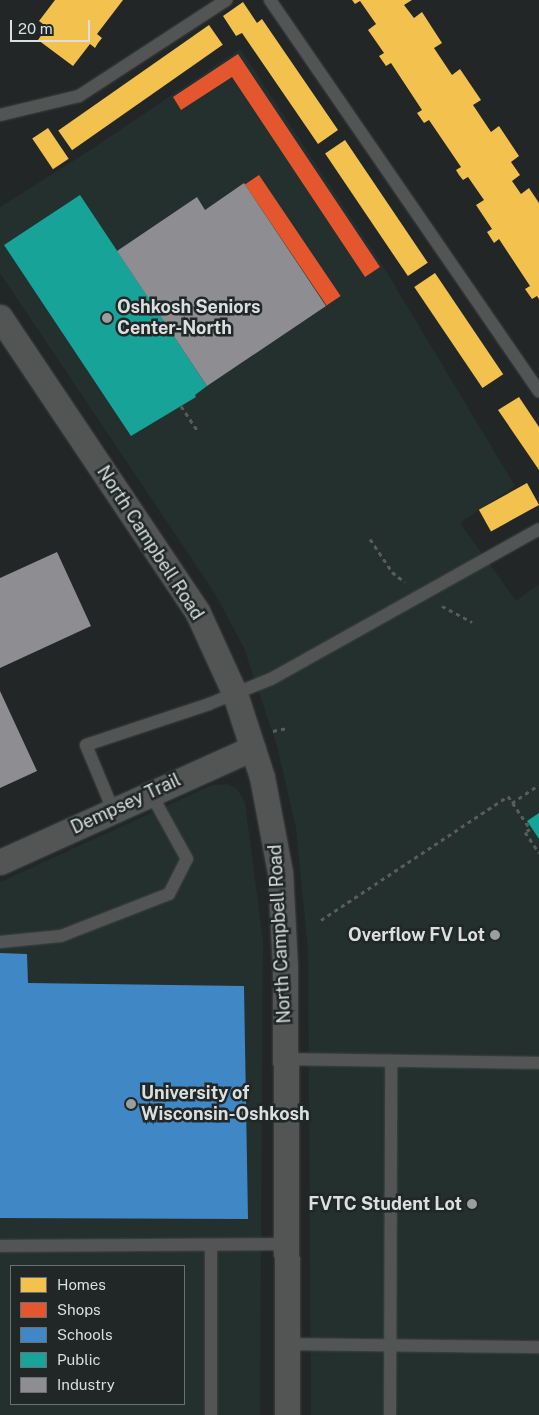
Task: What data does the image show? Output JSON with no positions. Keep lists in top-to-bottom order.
{
  "streets": {
    "street": ["North Campbell Road", "Dempsey Trail"]
  },
  "crossings": [
    ["North Campbell Road", "Dempsey Trail"]
  ],
  "places": [
    "Oshkosh Seniors Center-North",
    "Overflow FV Lot",
    "University of Wisconsin-Oshkosh",
    "FVTC Student Lot"
  ],
  "legend": [
    "Homes",
    "Shops",
    "Schools",
    "Public",
    "Industry"
  ],
  "scale_bar": "20 m"
}
